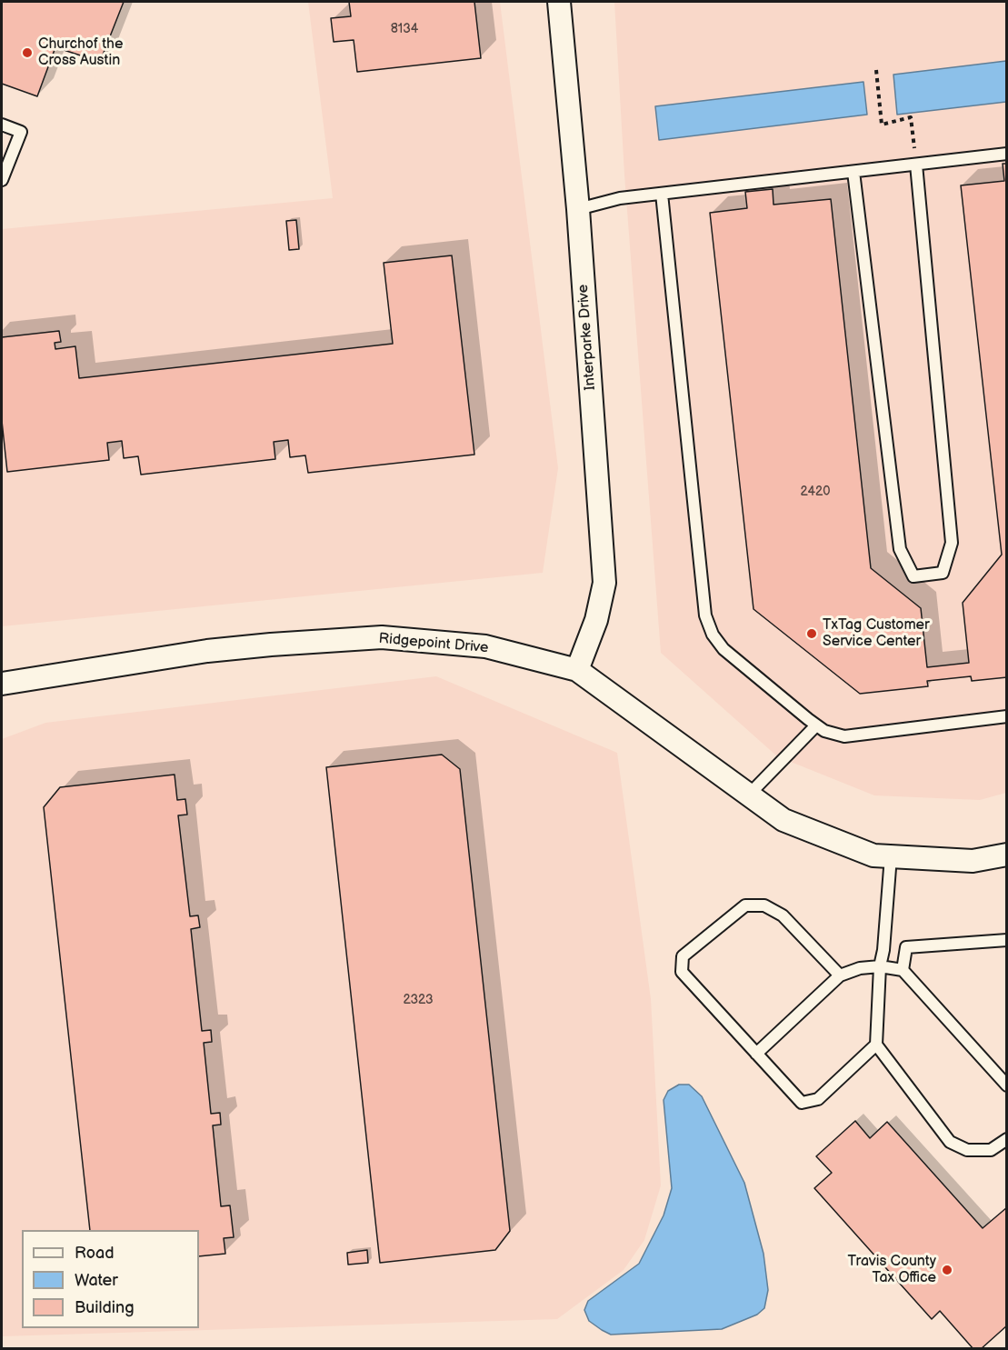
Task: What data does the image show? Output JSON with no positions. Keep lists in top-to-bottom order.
{
  "streets": {
    "street": ["Interparke Drive", "Ridgepoint Drive"]
  },
  "crossings": [
    ["Interparke Drive", "Ridgepoint Drive"]
  ],
  "places": ["Churchof the Cross Austin", "TxTag Customer Service Center", "Travis County Tax Office"],
  "house_numbers": ["8134", "2420", "2323"],
  "legend": ["Road", "Water", "Building"]
}
